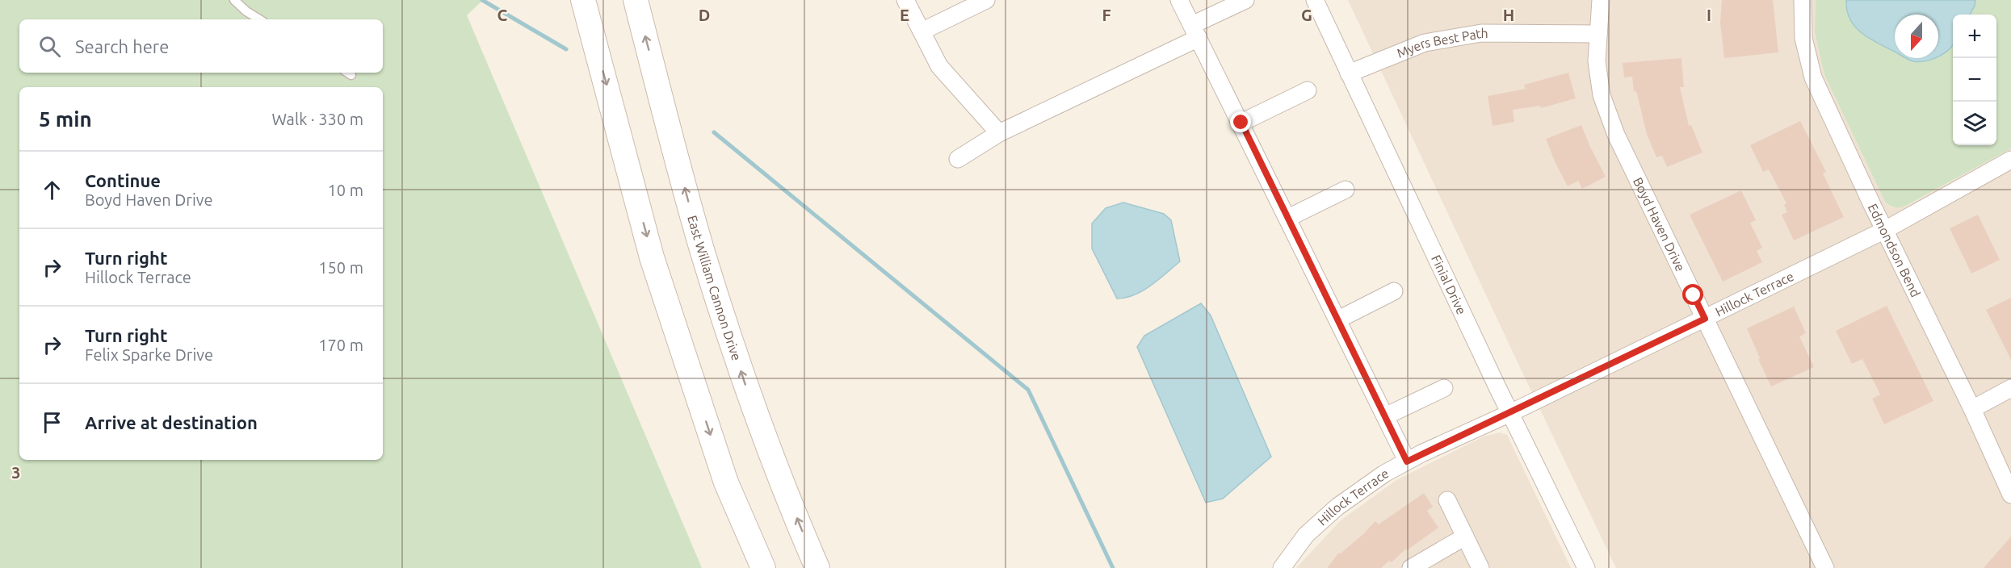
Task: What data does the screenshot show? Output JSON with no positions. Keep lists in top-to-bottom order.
{
  "streets": {
    "street": [
      "Myers Best Path",
      "Boyd Haven Drive",
      "Edmondson Bend",
      "Finial Drive",
      "East William Cannon Drive",
      "Hillock Terrace"
    ]
  },
  "crossings": [
    ["Myers Best Path", "Boyd Haven Drive"],
    ["Myers Best Path", "Finial Drive"],
    ["Boyd Haven Drive", "Hillock Terrace"],
    ["Edmondson Bend", "Hillock Terrace"],
    ["Finial Drive", "Hillock Terrace"]
  ],
  "north": "bottom",
  "page": {
    "map_buttons": ["+", "−"],
    "search": "Search here",
    "heading": ["5 min", "Walk · 330 m"],
    "list": [
      ["Continue", "Boyd Haven Drive", "10 m"],
      ["Turn right", "Hillock Terrace", "150 m"],
      ["Turn right", "Felix Sparke Drive", "170 m"],
      "Arrive at destination"
    ]
  },
  "grid": {
    "columns": [
      "C",
      "D",
      "E",
      "F",
      "G",
      "H",
      "I"
    ],
    "rows": ["3"]
  }
}
